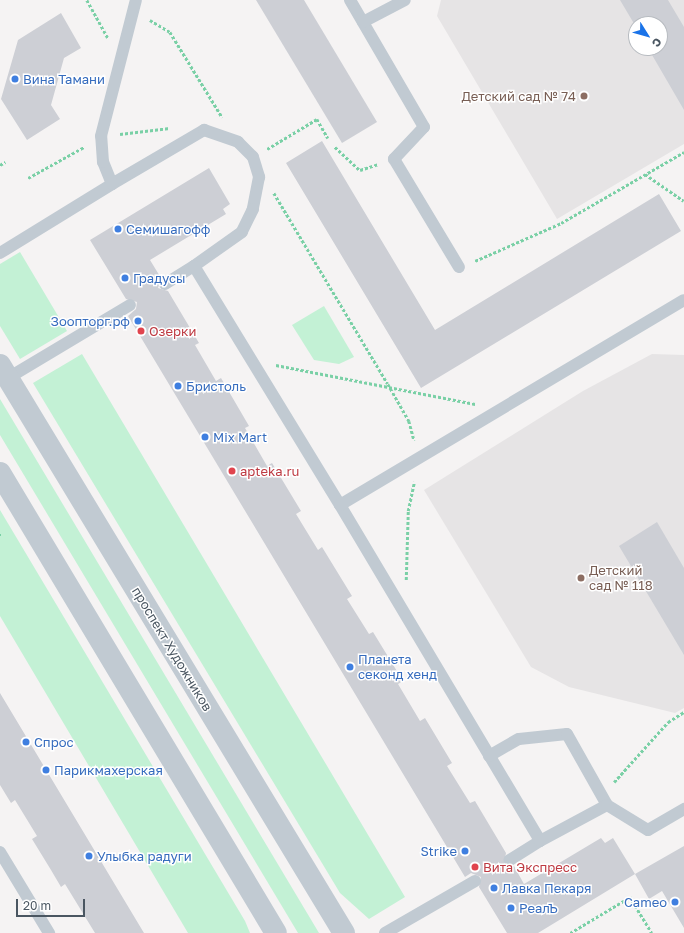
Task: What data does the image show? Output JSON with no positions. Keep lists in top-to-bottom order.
{
  "streets": {
    "street": ["проспект Художников"]
  },
  "places": [
    "Вина Тамани",
    "Детский сад № 74",
    "Семишагофф",
    "Градусы",
    "Зоопторг.рф",
    "Озерки",
    "Бристоль",
    "Mix Mart",
    "apteka.ru",
    "Детский сад № 118",
    "Планета секонд хенд",
    "Спрос",
    "Парикмахерская",
    "Strike",
    "Улыбка радуги",
    "Вита Экспресс",
    "Лавка Пекаря",
    "Cameo",
    "РеалЪ"
  ],
  "scale_bar": "20 m",
  "north": "bottom right"
}
